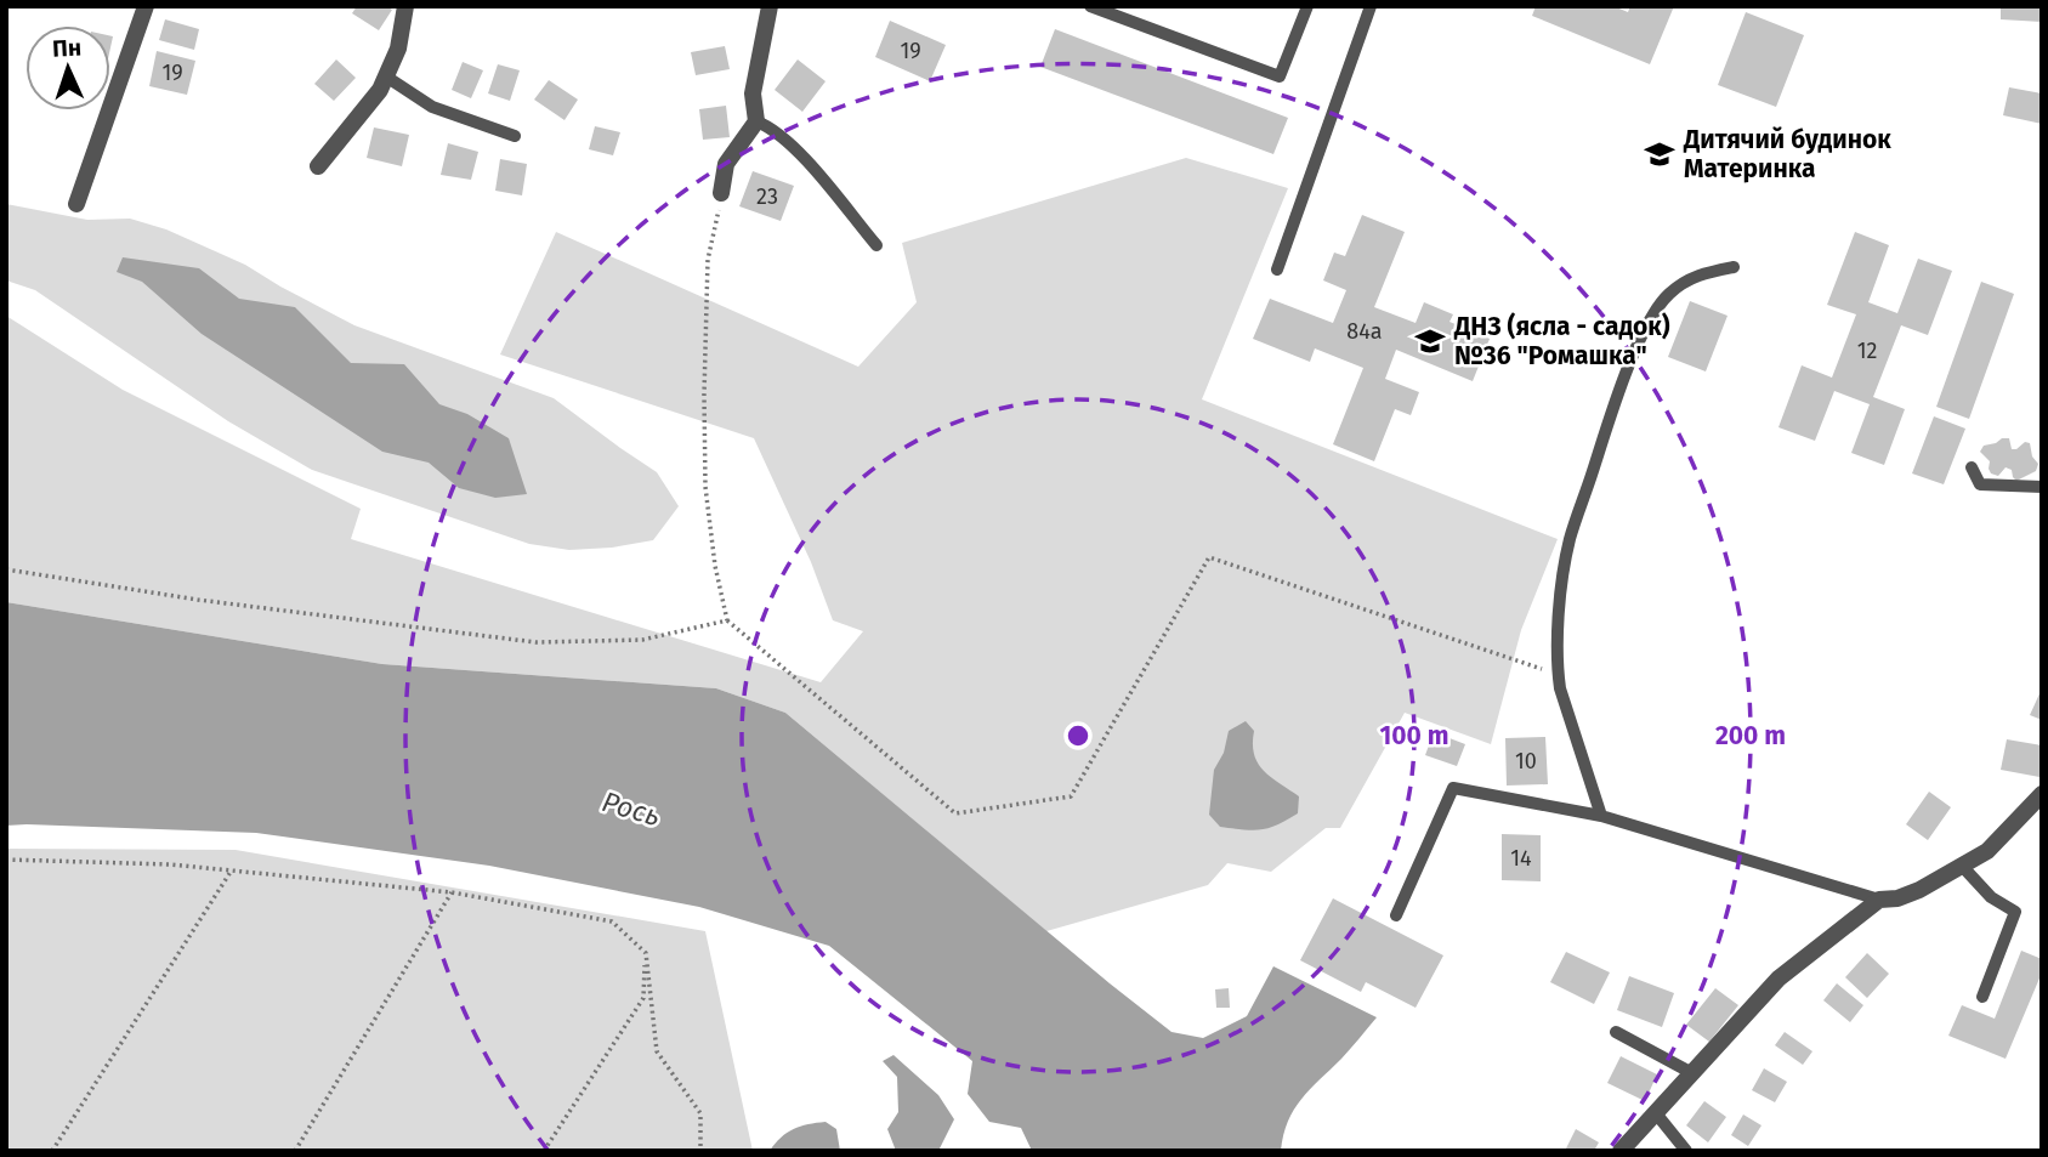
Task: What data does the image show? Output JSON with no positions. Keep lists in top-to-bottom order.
{
  "water": ["Рось"],
  "places": {
    "school or university": ["Дитячий будинок Материнка", "ДНЗ (ясла - садок) №36 \"Ромашка\""]
  },
  "house_numbers": [
    "19",
    "19",
    "23",
    "84а",
    "12",
    "10",
    "14"
  ],
  "north": "top",
  "rings": ["100 m", "200 m"]
}
